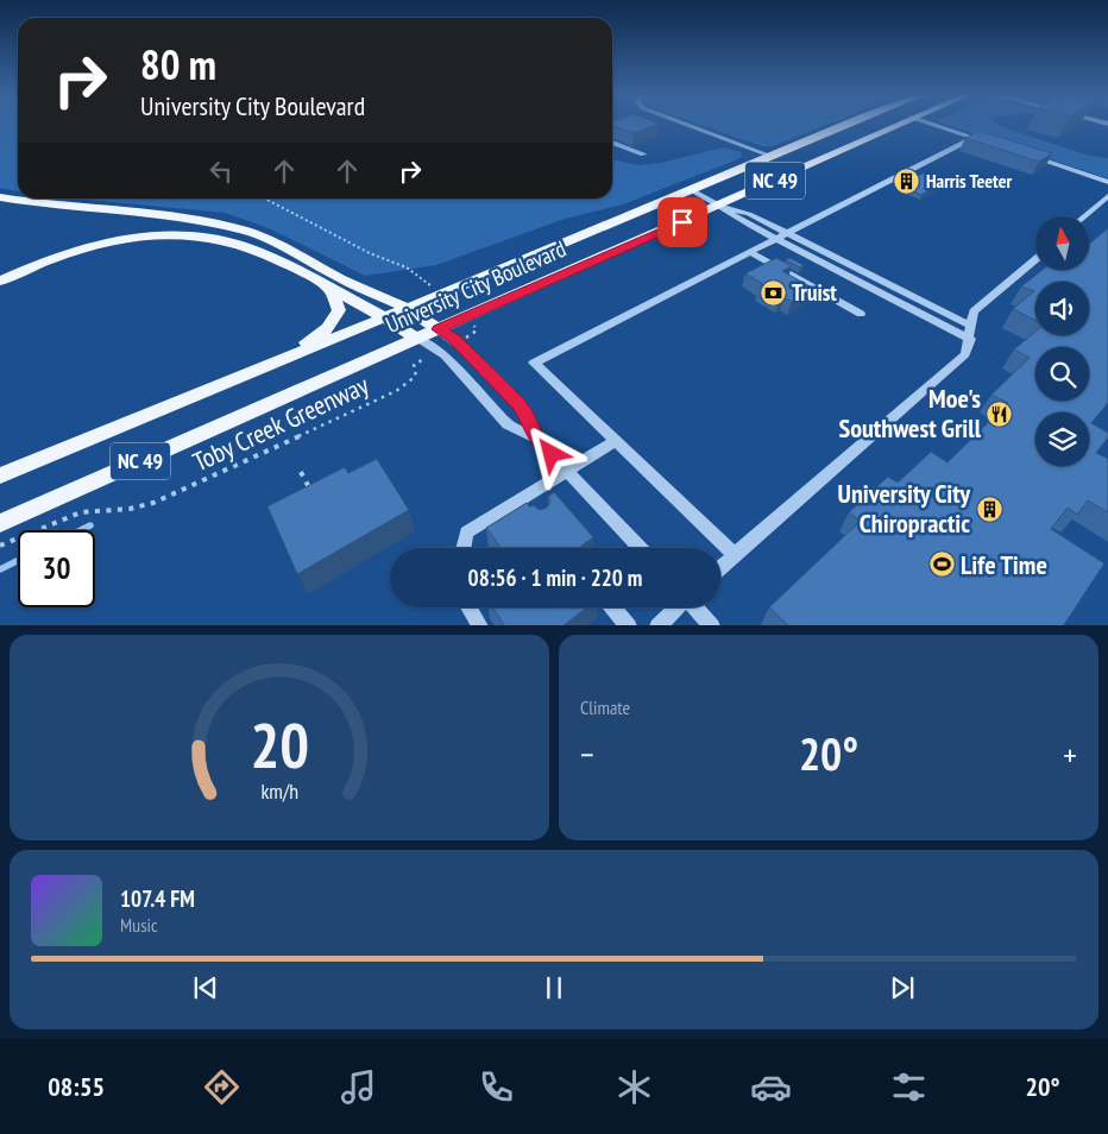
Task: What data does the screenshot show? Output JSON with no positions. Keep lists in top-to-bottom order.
{
  "streets": {
    "main road": ["NC 49", "University City Boulevard"],
    "path": ["Toby Creek Greenway"]
  },
  "places": {
    "building": ["Harris Teeter", "University City Chiropractic"],
    "bank": ["Truist"],
    "restaurant": ["Moe's Southwest Grill"],
    "sports": ["Life Time"]
  },
  "north": "top",
  "page": {
    "turn": ["80 m", "University City Boulevard"],
    "limit": "30",
    "trip": "08:56 · 1 min · 220 m",
    "tile": "Climate",
    "heat": ["−", "20°", "+"],
    "song": ["107.4 FM", "Music"],
    "tabs": ["08:55", "20°"],
    "gauge": ["20", "km/h"]
  }
}
